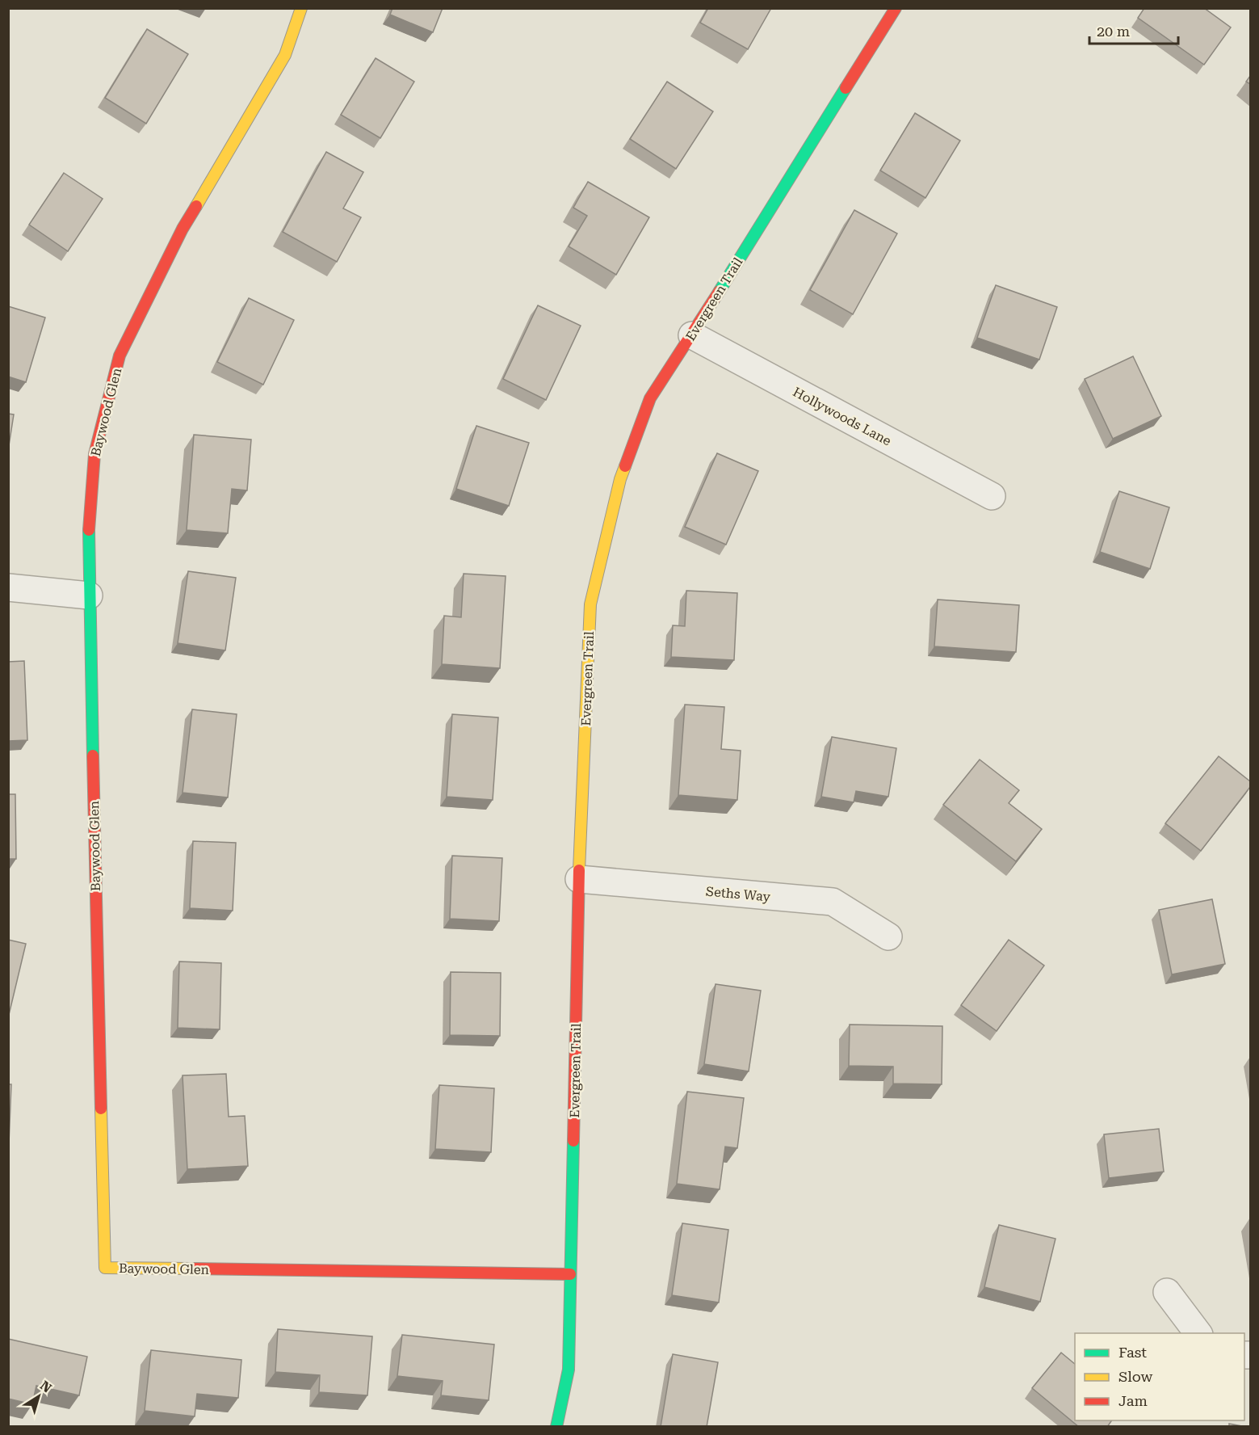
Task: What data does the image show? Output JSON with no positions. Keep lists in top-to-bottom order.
{
  "streets": {
    "street": [
      "Evergreen Trail",
      "Baywood Glen",
      "Hollywoods Lane",
      "Seths Way"
    ]
  },
  "crossings": [
    ["Evergreen Trail", "Baywood Glen"],
    ["Evergreen Trail", "Hollywoods Lane"],
    ["Evergreen Trail", "Seths Way"]
  ],
  "legend": ["Fast", "Slow", "Jam"],
  "scale_bar": "20 m",
  "north": "top right"
}
